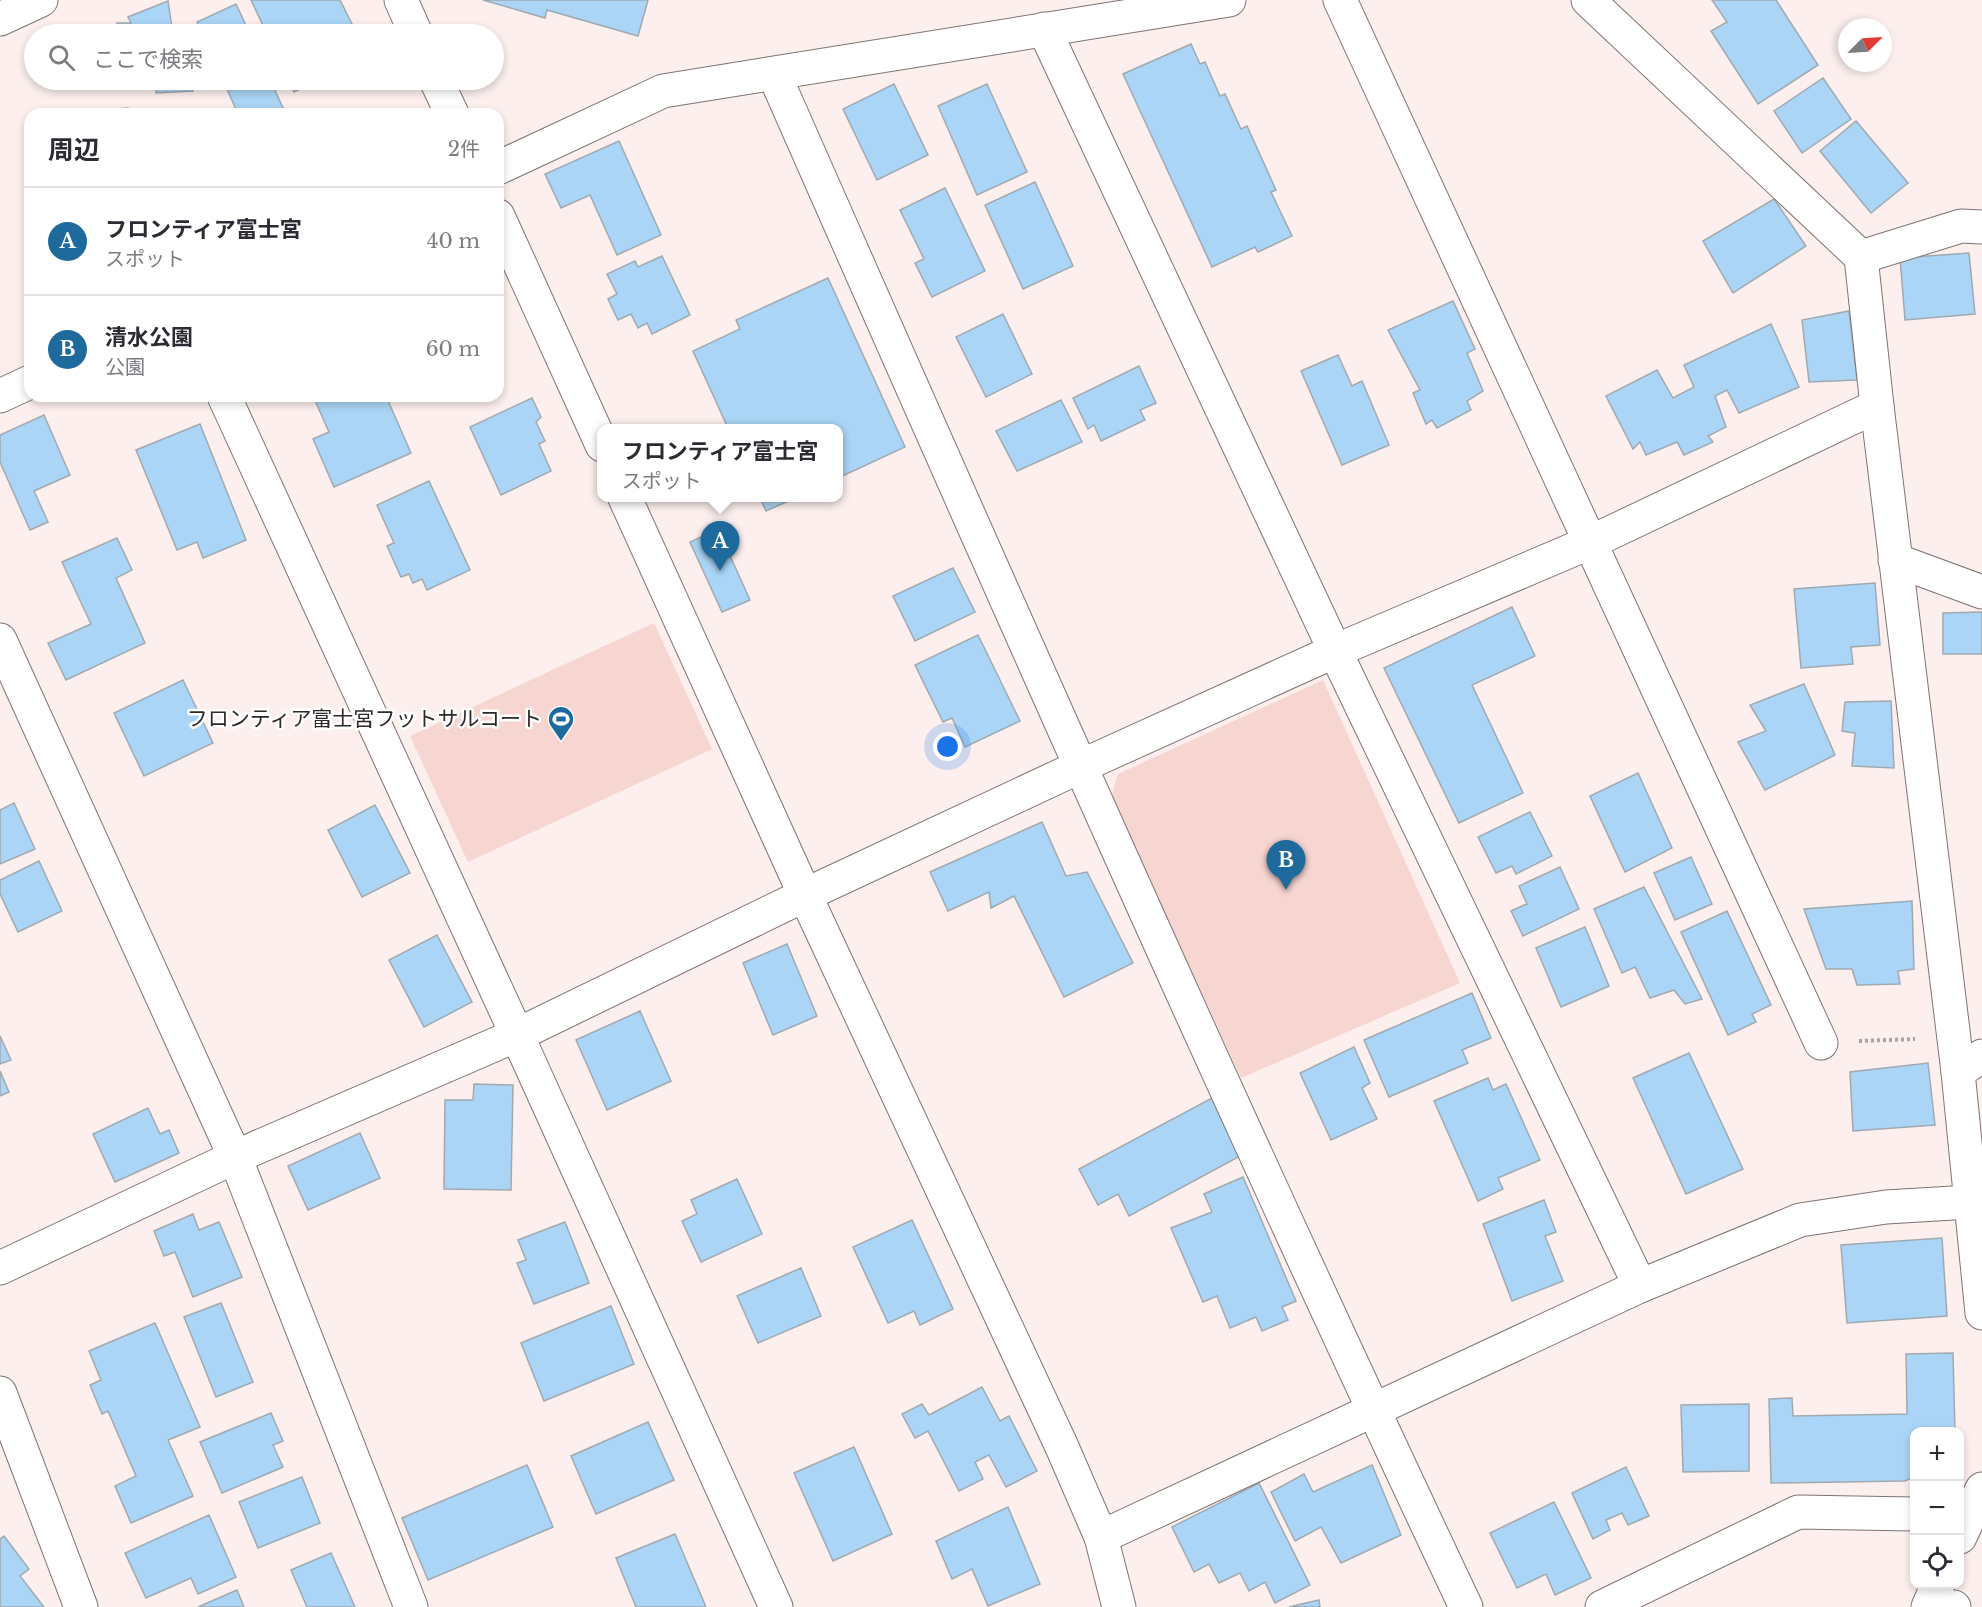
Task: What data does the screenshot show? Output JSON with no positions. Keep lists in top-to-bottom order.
{
  "places": {
    "sports": ["フロンティア富士宮フットサルコート"]
  },
  "north": "top right",
  "page": {
    "search": "ここで検索",
    "heading": ["周辺", "2件"],
    "list": [
      {
        "mark": "A",
        "name": "フロンティア富士宮",
        "note": "スポット",
        "value": "40 m"
      },
      {
        "mark": "B",
        "name": "清水公園",
        "note": "公園",
        "value": "60 m"
      }
    ],
    "popup": ["フロンティア富士宮", "スポット"],
    "pins": ["A", "B"],
    "map_buttons": ["+", "−"]
  }
}
